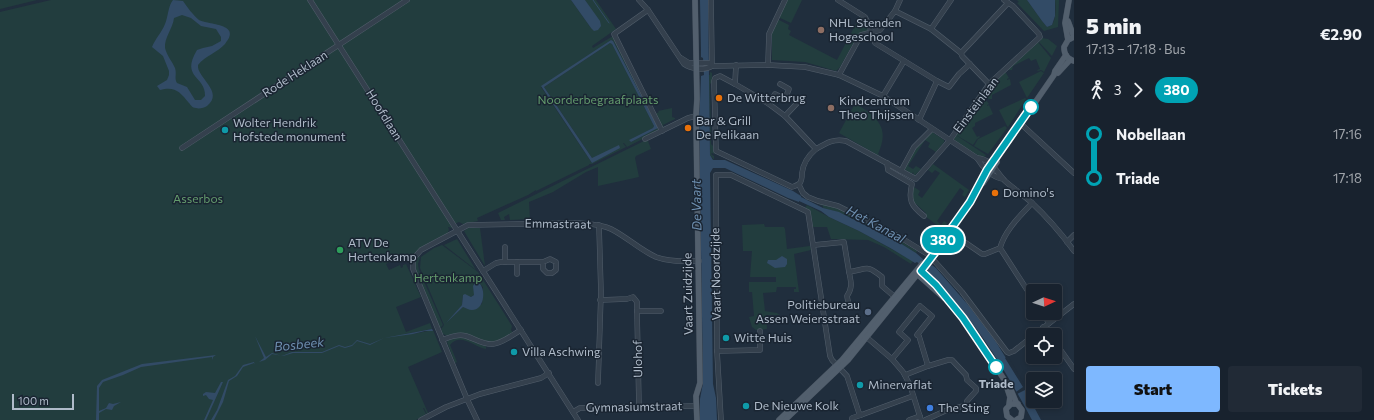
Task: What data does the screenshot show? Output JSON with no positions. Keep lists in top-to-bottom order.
{
  "streets": {
    "main road": ["Vaart Zuidzijde"],
    "street": [
      "Rode Heklaan",
      "Einsteinlaan",
      "Hoofdlaan",
      "Emmastraat",
      "Vaart Noordzijde",
      "Ulohof",
      "Gymnasiumstraat"
    ]
  },
  "crossings": [
    ["Rode Heklaan", "Hoofdlaan"],
    ["Hoofdlaan", "Emmastraat"],
    ["Hoofdlaan", "Gymnasiumstraat"],
    ["Emmastraat", "Vaart Zuidzijde"],
    ["Vaart Zuidzijde", "Gymnasiumstraat"],
    ["Ulohof", "Gymnasiumstraat"]
  ],
  "water": ["De Vaart", "Het Kanaal", "Bosbeek"],
  "parks": ["Noorderbegraafplaats", "Asserbos", "Hertenkamp"],
  "places": [
    "NHL Stenden Hogeschool",
    "De Witterbrug",
    "Kindcentrum Theo Thijssen",
    "Bar & Grill De Pelikaan",
    "Wolter Hendrik Hofstede monument",
    "Domino's",
    "ATV De Hertenkamp",
    "Politiebureau Assen Weiersstraat",
    "Witte Huis",
    "Villa Aschwing",
    "Triade",
    "Minervaflat",
    "De Nieuwe Kolk",
    "The Sting"
  ],
  "lines": ["bus line 380"],
  "scale_bar": "100 m",
  "north": "right",
  "page": {
    "on_map": "380",
    "heading": ["5 min", "17:13 – 17:18 · Bus", "€2.90"],
    "legs": ["3", "380"],
    "list": [
      {
        "name": "Nobellaan",
        "value": "17:16"
      },
      {
        "name": "Triade",
        "value": "17:18"
      }
    ],
    "buttons": ["Start", "Tickets"],
    "scale": "100 m"
  }
}
